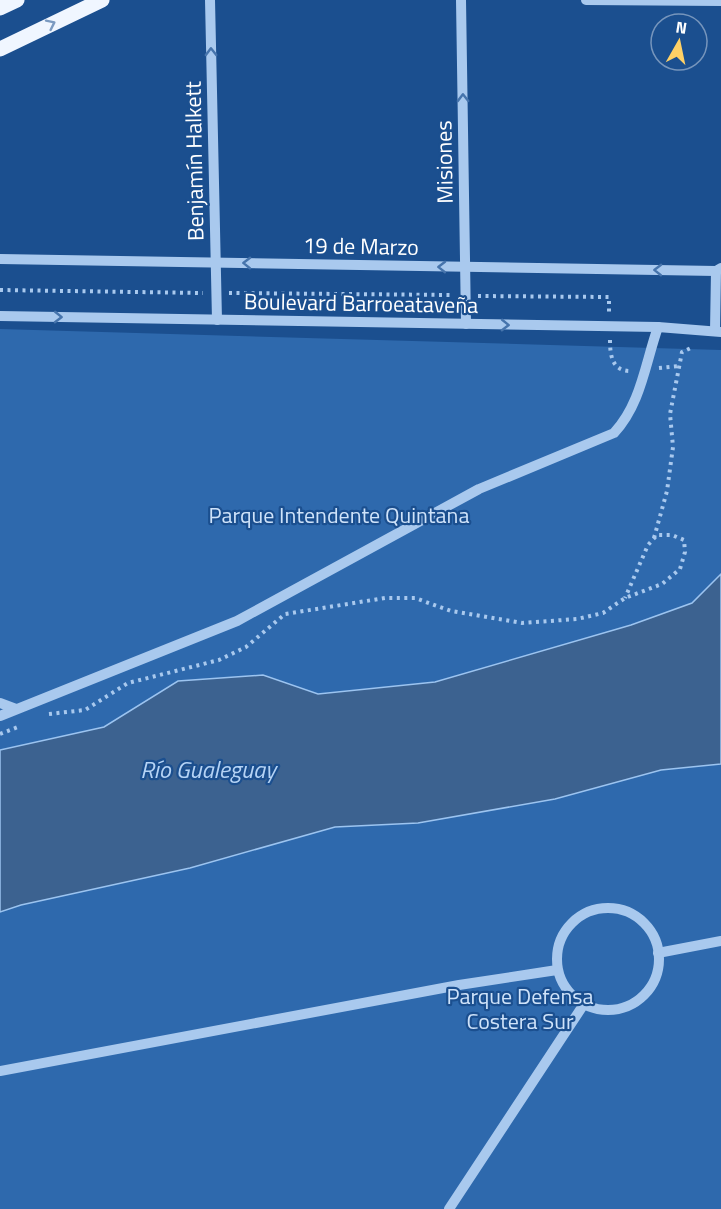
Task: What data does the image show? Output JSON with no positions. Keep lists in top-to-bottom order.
{
  "streets": {
    "street": [
      "Benjamín Halkett",
      "Misiones",
      "19 de Marzo",
      "Boulevard Barroeataveña"
    ]
  },
  "crossings": [
    ["Benjamín Halkett", "19 de Marzo"],
    ["Benjamín Halkett", "Boulevard Barroeataveña"],
    ["Misiones", "19 de Marzo"],
    ["Misiones", "Boulevard Barroeataveña"]
  ],
  "one_way": [
    "Benjamín Halkett",
    "Misiones",
    "19 de Marzo",
    "Boulevard Barroeataveña"
  ],
  "water": ["Río Gualeguay"],
  "parks": ["Parque Intendente Quintana", "Parque Defensa Costera Sur"],
  "north": "top"
}
